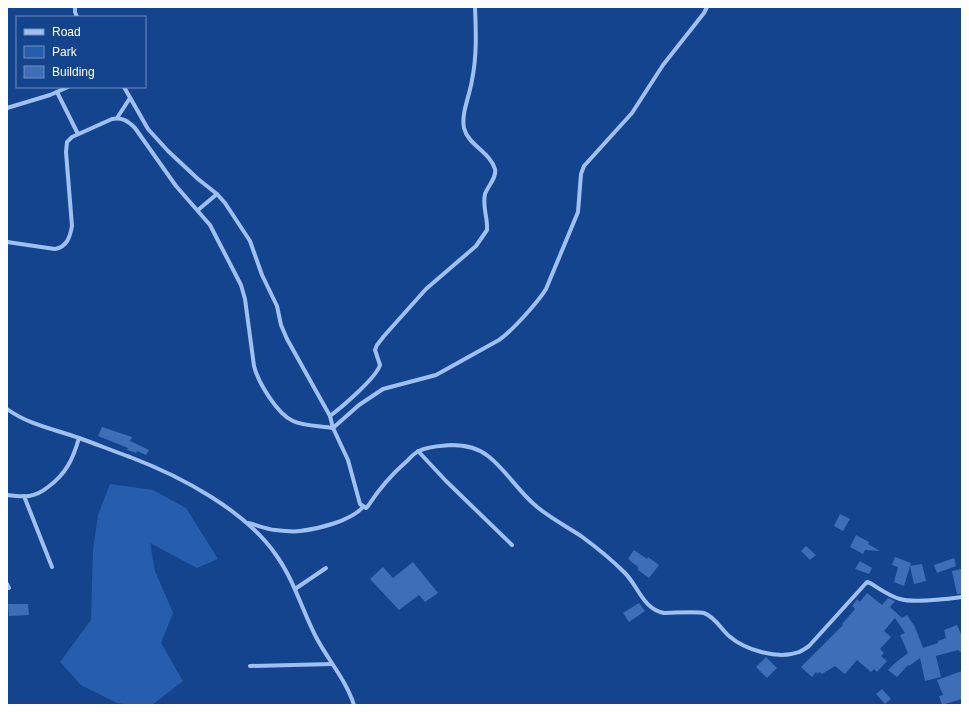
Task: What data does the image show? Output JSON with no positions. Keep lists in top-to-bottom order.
{
  "legend": ["Road", "Park", "Building"]
}
